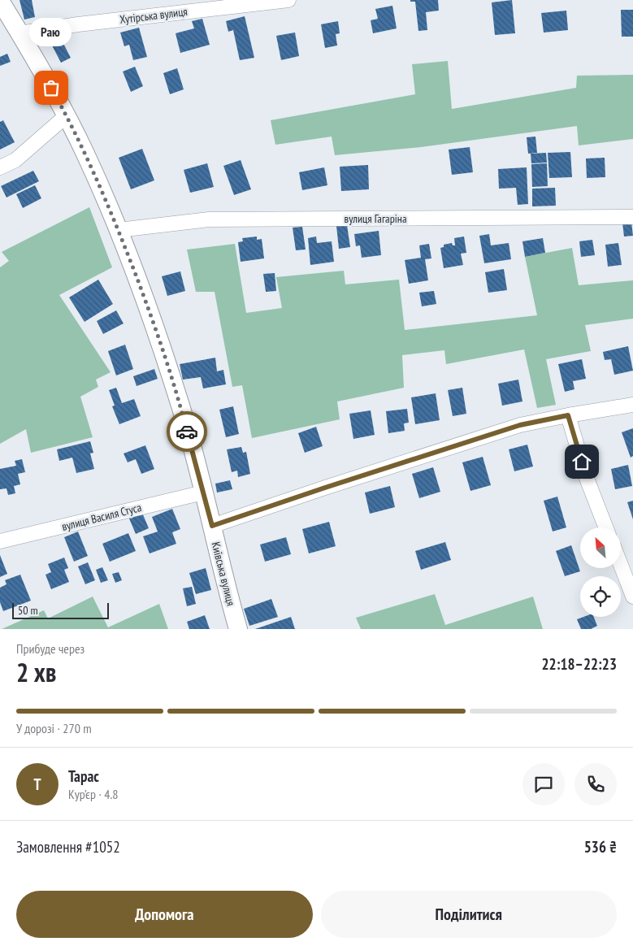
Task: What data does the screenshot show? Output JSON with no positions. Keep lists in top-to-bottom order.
{
  "streets": {
    "street": [
      "Хутірська вулиця",
      "вулиця Гагаріна",
      "вулиця Василя Стуса",
      "Київська вулиця"
    ]
  },
  "crossings": [
    ["Хутірська вулиця", "Київська вулиця"],
    ["вулиця Гагаріна", "Київська вулиця"],
    ["вулиця Василя Стуса", "Київська вулиця"]
  ],
  "places": ["Раю"],
  "scale_bar": "50 m",
  "north": "top left",
  "page": {
    "bubble": "Раю",
    "scale": "50 m",
    "heading": ["2 хв", "Прибуде через", "22:18–22:23"],
    "panel": [
      "Тарас",
      "Кур’єр · 4.8",
      "Замовлення #1052",
      "536 ₴"
    ],
    "bar": "У дорозі · 270 m",
    "round": "Т",
    "buttons": ["Допомога", "Поділитися"]
  }
}
